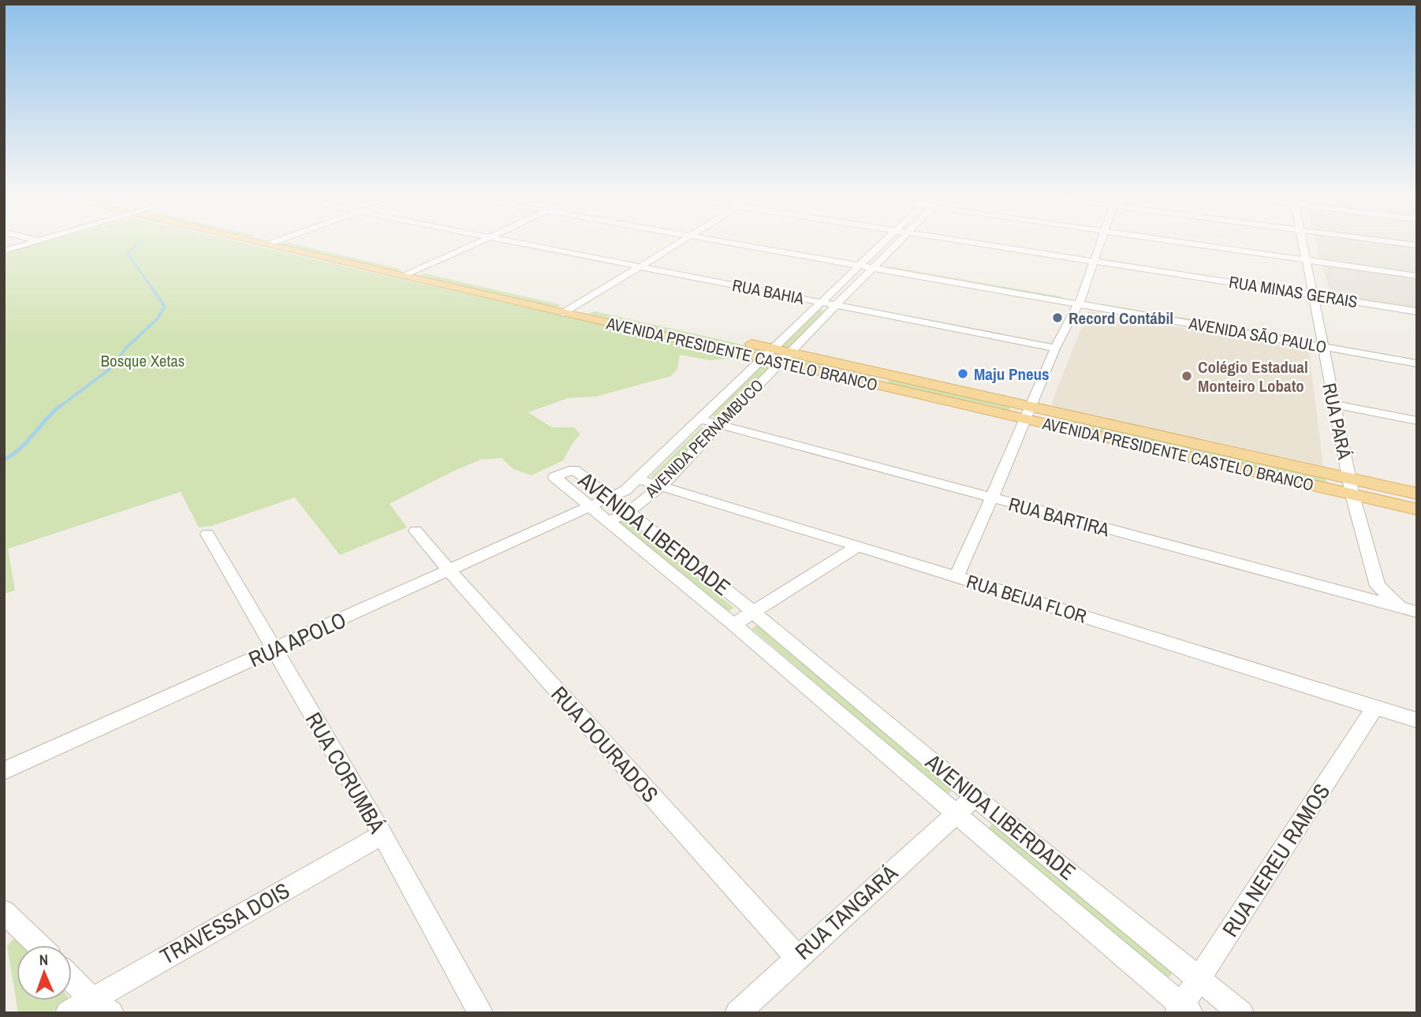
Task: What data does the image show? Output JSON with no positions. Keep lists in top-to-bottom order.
{
  "streets": {
    "main road": ["AVENIDA PRESIDENTE CASTELO BRANCO"],
    "street": [
      "RUA BAHIA",
      "RUA MINAS GERAIS",
      "AVENIDA SÃO PAULO",
      "RUA PARÁ",
      "AVENIDA PERNAMBUCO",
      "RUA BARTIRA",
      "AVENIDA LIBERDADE",
      "RUA BEIJA FLOR",
      "RUA APOLO",
      "RUA DOURADOS",
      "RUA CORUMBÁ",
      "RUA NEREU RAMOS",
      "RUA TANGARÁ",
      "TRAVESSA DOIS"
    ]
  },
  "crossings": [
    ["RUA BAHIA", "AVENIDA PERNAMBUCO"],
    ["RUA MINAS GERAIS", "RUA PARÁ"],
    ["AVENIDA SÃO PAULO", "RUA PARÁ"],
    ["AVENIDA SÃO PAULO", "AVENIDA PERNAMBUCO"],
    ["AVENIDA PRESIDENTE CASTELO BRANCO", "RUA PARÁ"],
    ["AVENIDA PRESIDENTE CASTELO BRANCO", "AVENIDA PERNAMBUCO"],
    ["RUA PARÁ", "RUA BARTIRA"],
    ["AVENIDA PERNAMBUCO", "RUA BARTIRA"],
    ["AVENIDA PERNAMBUCO", "AVENIDA LIBERDADE"],
    ["AVENIDA PERNAMBUCO", "RUA BEIJA FLOR"],
    ["AVENIDA PERNAMBUCO", "RUA APOLO"],
    ["AVENIDA LIBERDADE", "RUA APOLO"],
    ["AVENIDA LIBERDADE", "RUA NEREU RAMOS"],
    ["AVENIDA LIBERDADE", "RUA TANGARÁ"],
    ["RUA BEIJA FLOR", "RUA NEREU RAMOS"],
    ["RUA APOLO", "RUA DOURADOS"],
    ["RUA APOLO", "RUA CORUMBÁ"],
    ["RUA DOURADOS", "RUA TANGARÁ"],
    ["RUA CORUMBÁ", "TRAVESSA DOIS"]
  ],
  "parks": ["Bosque Xetas"],
  "places": ["Record Contábil", "Maju Pneus", "Colégio Estadual Monteiro Lobato"],
  "north": "top"
}
